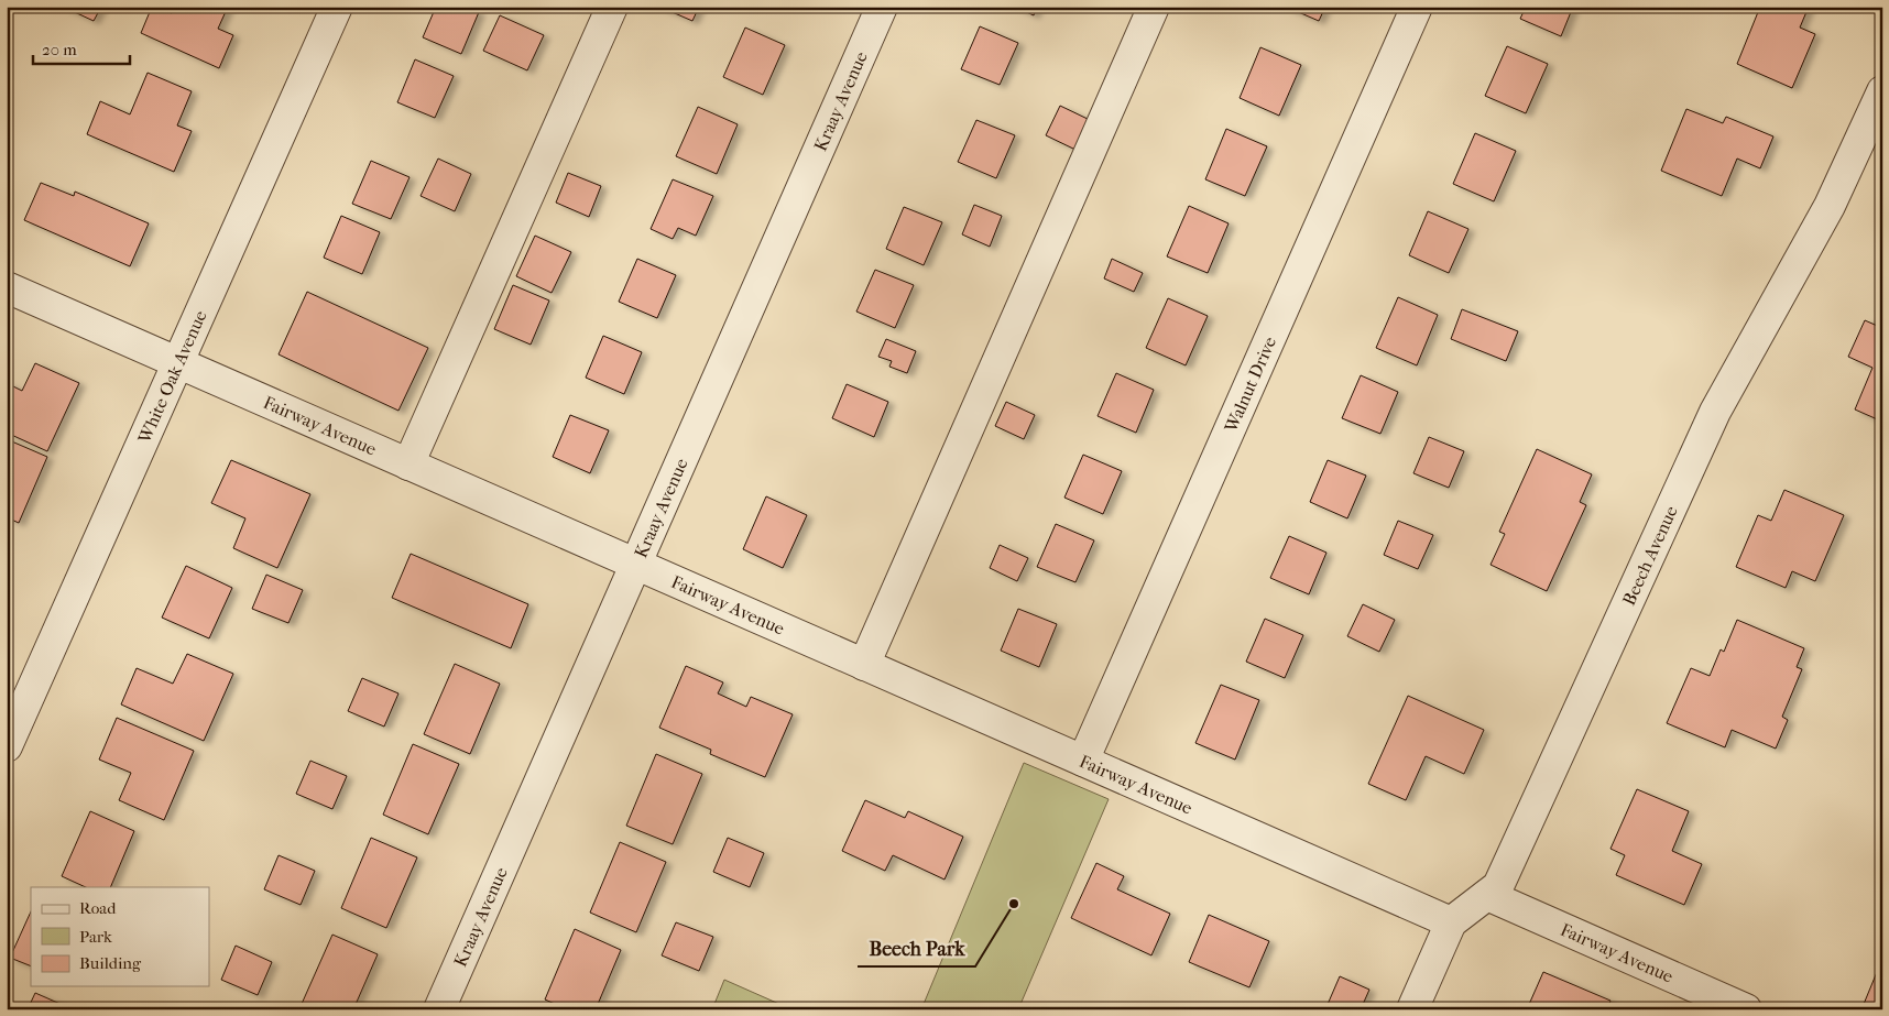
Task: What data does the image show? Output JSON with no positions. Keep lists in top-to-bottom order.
{
  "streets": {
    "street": [
      "Kraay Avenue",
      "White Oak Avenue",
      "Walnut Drive",
      "Fairway Avenue",
      "Beech Avenue"
    ]
  },
  "crossings": [
    ["Kraay Avenue", "Fairway Avenue"],
    ["White Oak Avenue", "Fairway Avenue"],
    ["Walnut Drive", "Fairway Avenue"],
    ["Fairway Avenue", "Beech Avenue"]
  ],
  "places": ["Beech Park"],
  "legend": ["Road", "Park", "Building"],
  "scale_bar": "20 m"
}
